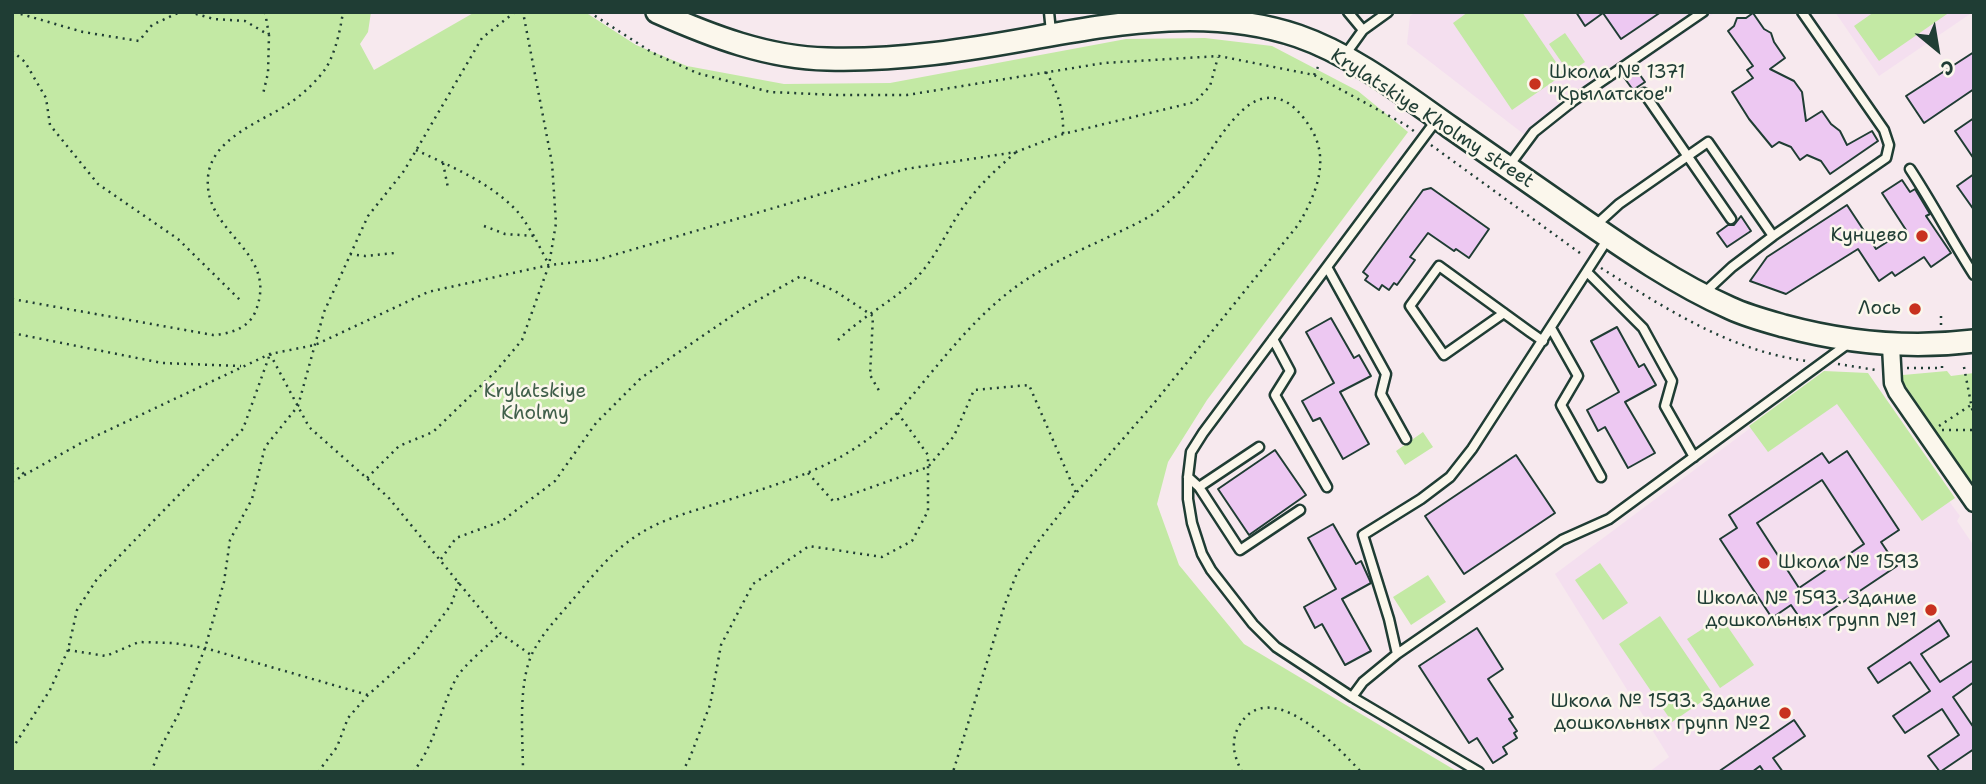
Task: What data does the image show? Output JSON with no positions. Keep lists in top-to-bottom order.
{
  "streets": {
    "street": ["Krylatskiye Kholmy street"]
  },
  "parks": ["Krylatskiye Kholmy"],
  "places": [
    "Школа № 1371 \"Крылатское\"",
    "Кунцево",
    "Лось",
    "Школа № 1593",
    "Школа № 1593. Здание дошкольных групп №1",
    "Школа № 1593. Здание дошкольных групп №2"
  ],
  "north": "bottom right"
}
